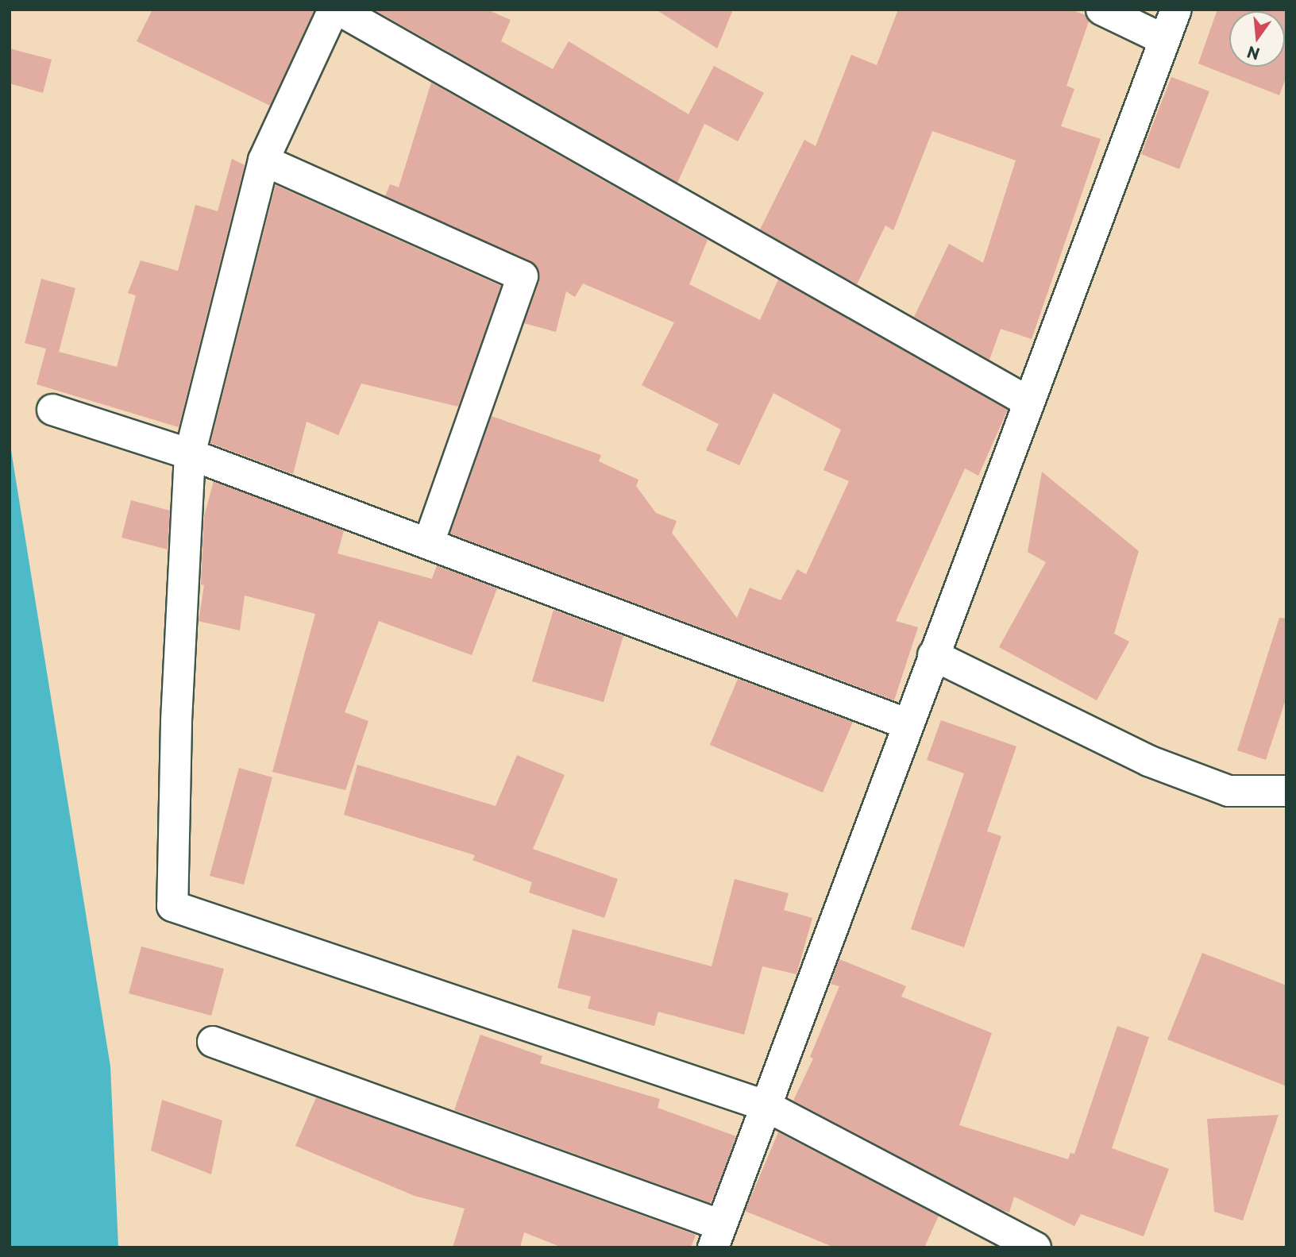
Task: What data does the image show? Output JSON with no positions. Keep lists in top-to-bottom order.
{
  "north": "bottom"
}
